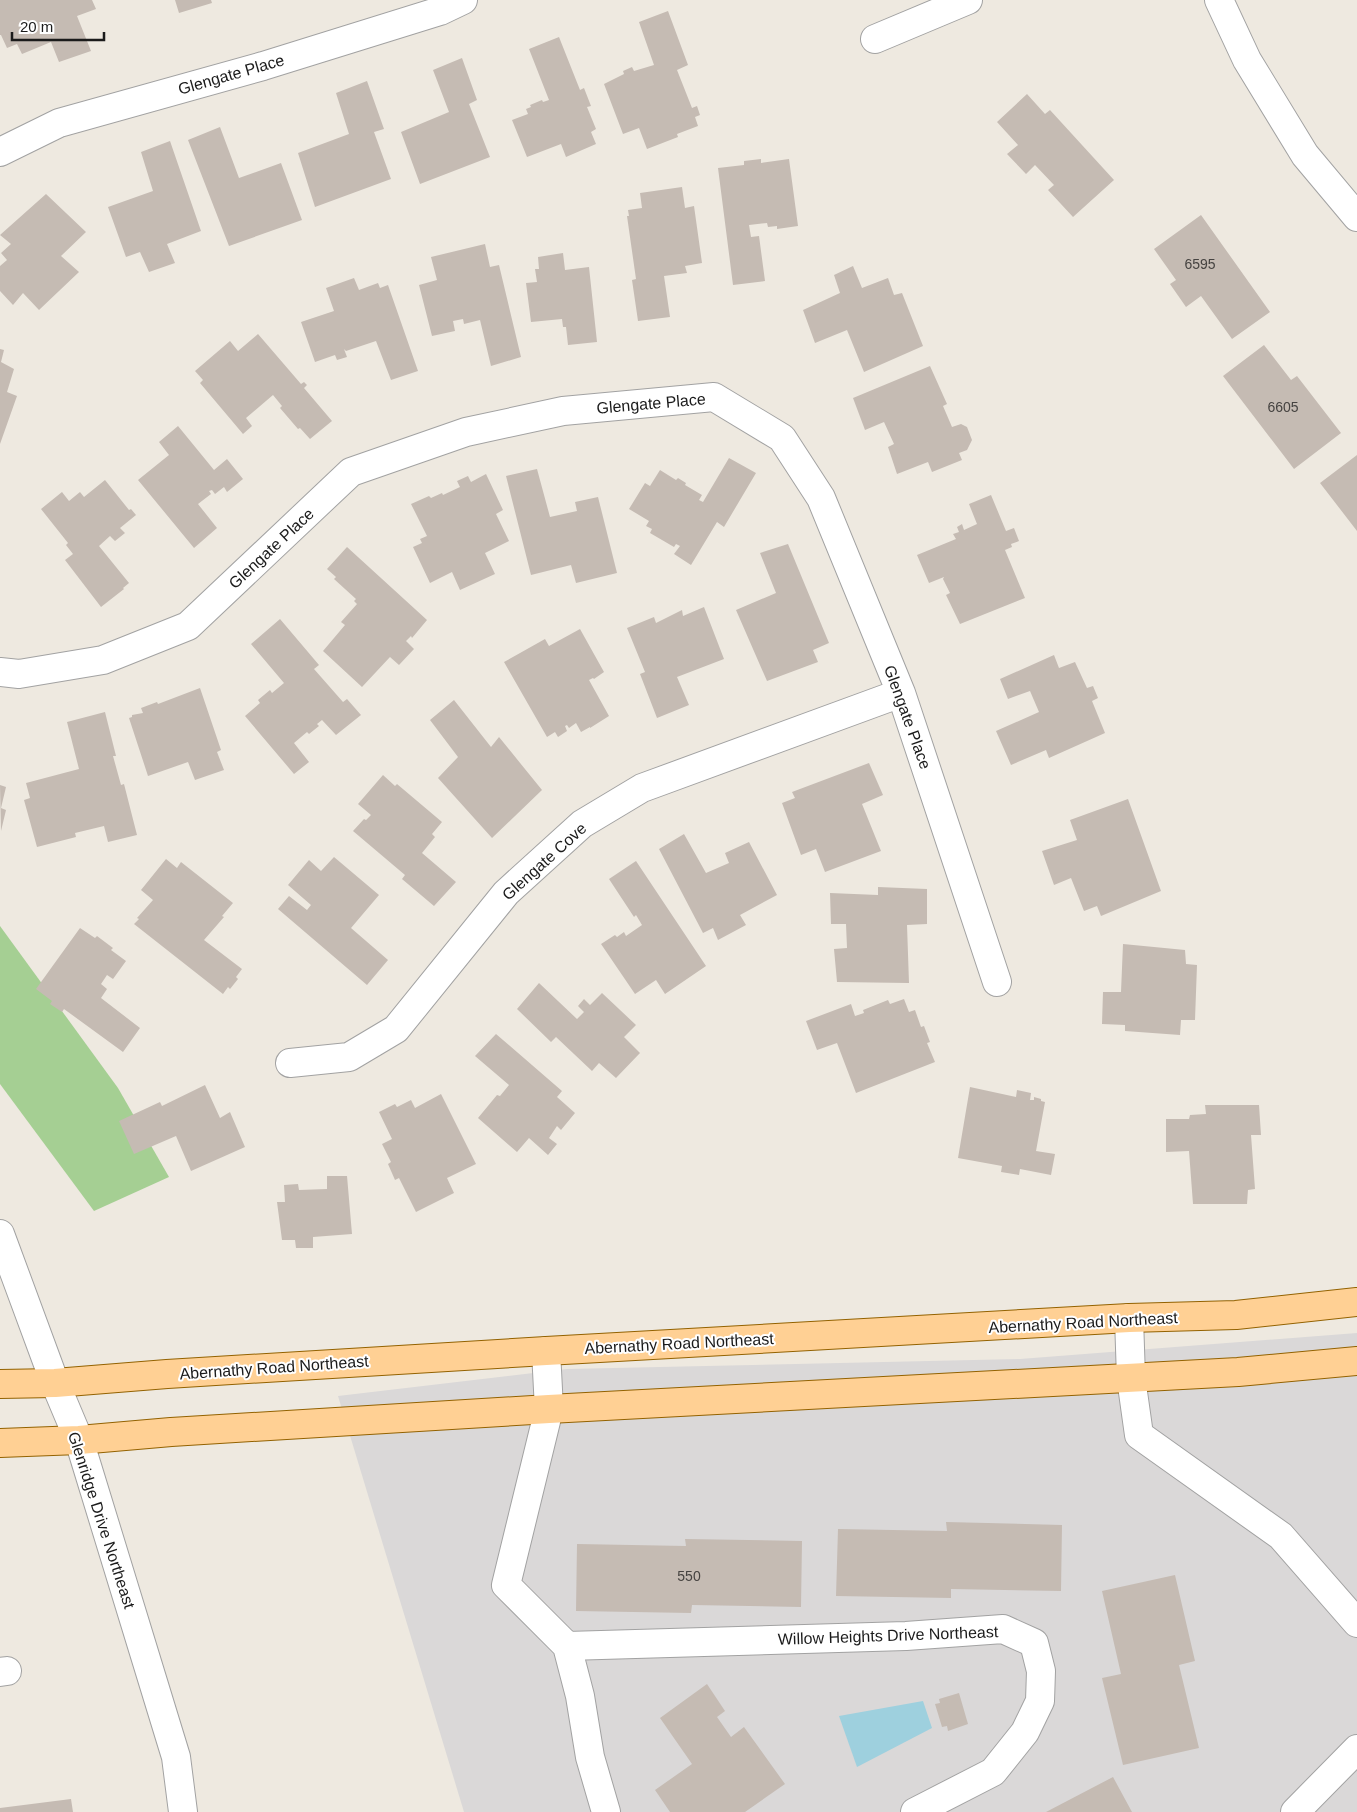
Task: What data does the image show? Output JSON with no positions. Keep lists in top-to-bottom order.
{
  "streets": {
    "main road": ["Abernathy Road Northeast"],
    "street": [
      "Glengate Place",
      "Glengate Cove",
      "Glenridge Drive Northeast",
      "Willow Heights Drive Northeast"
    ]
  },
  "crossings": [
    ["Glengate Place", "Glengate Cove"],
    ["Abernathy Road Northeast", "Glenridge Drive Northeast"]
  ],
  "house_numbers": ["6595", "6605", "550"],
  "scale_bar": "20 m"
}
